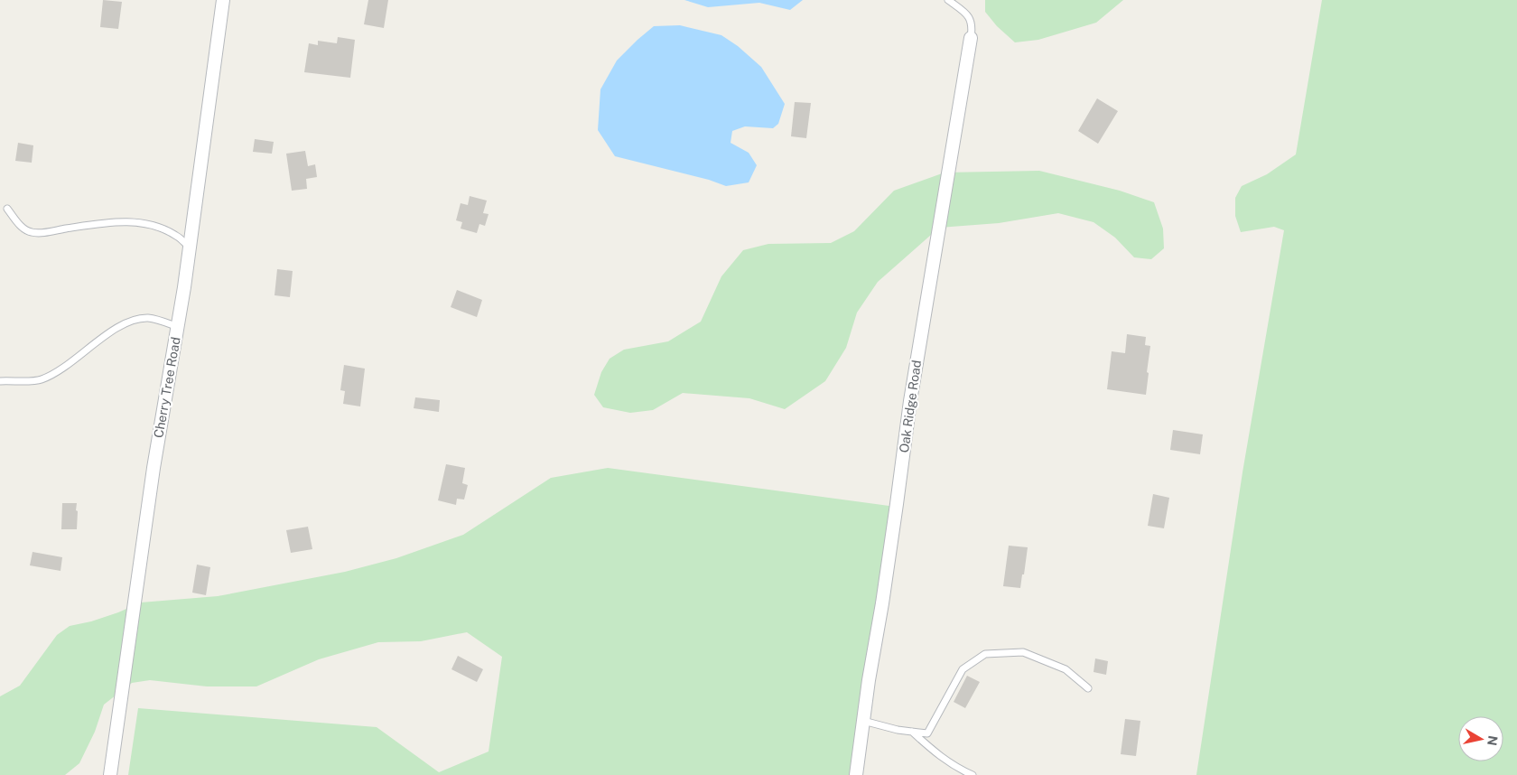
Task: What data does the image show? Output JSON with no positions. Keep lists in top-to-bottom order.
{
  "streets": {
    "street": ["Cherry Tree Road", "Oak Ridge Road"]
  },
  "north": "right"
}
